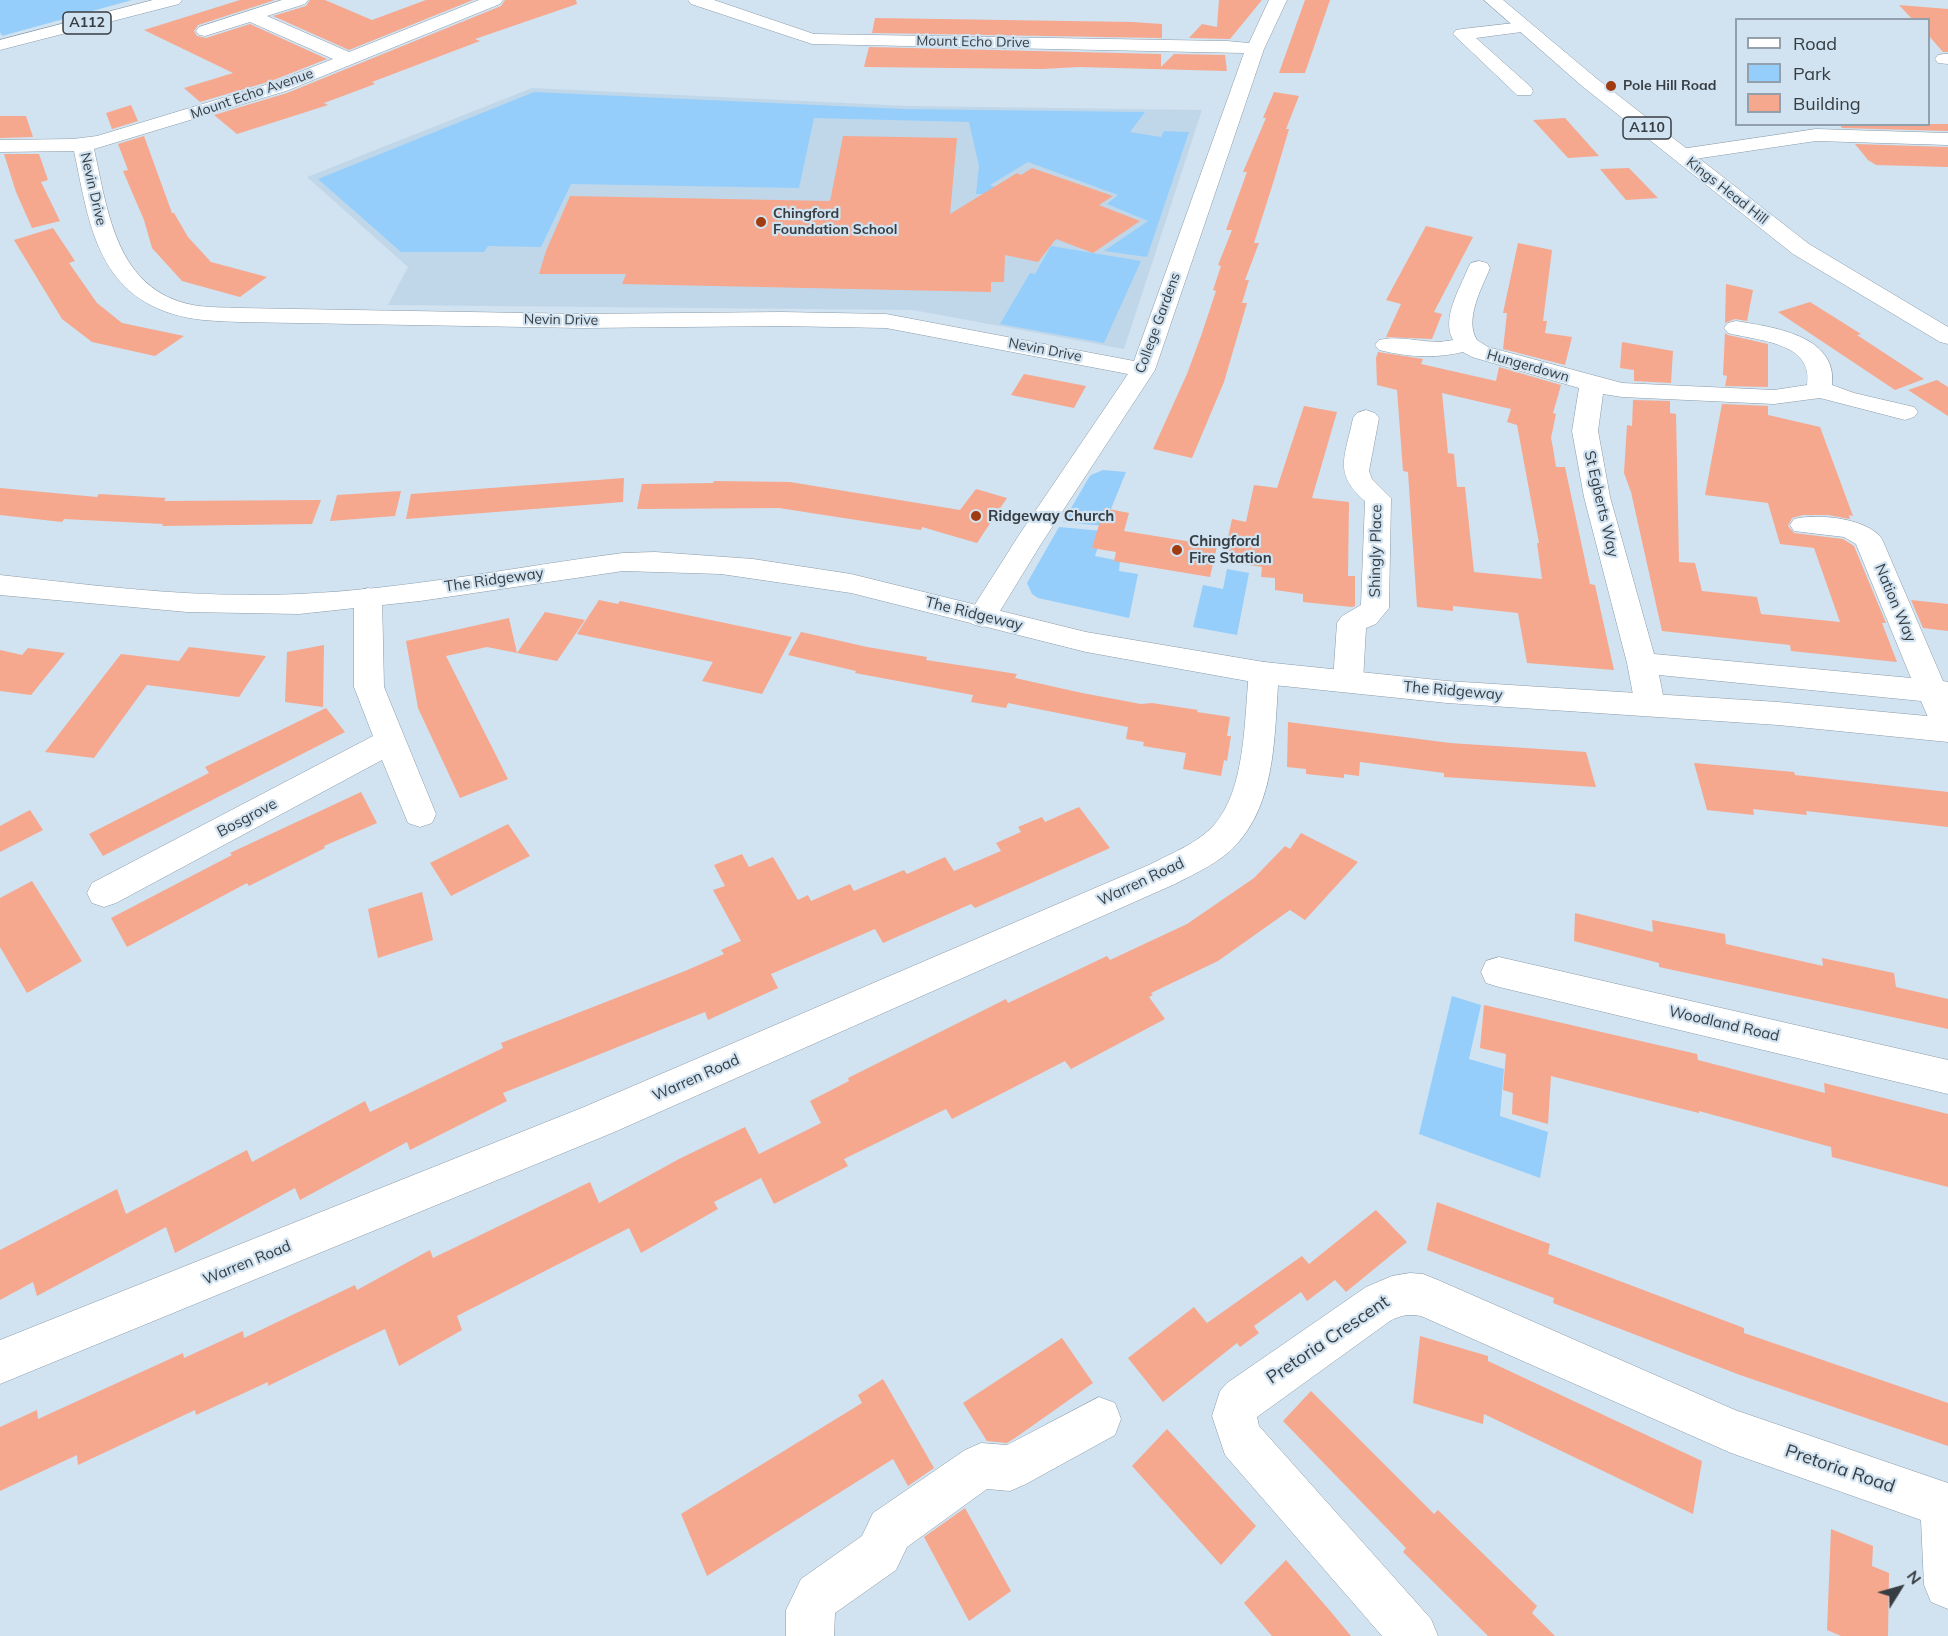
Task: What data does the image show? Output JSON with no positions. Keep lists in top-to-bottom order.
{
  "streets": {
    "street": [
      "A112",
      "Mount Echo Drive",
      "Mount Echo Avenue",
      "A110",
      "Nevin Drive",
      "Kings Head Hill",
      "College Gardens",
      "Hungerdown",
      "St Egberts Way",
      "Shingly Place",
      "The Ridgeway",
      "Nation Way",
      "Bosgrove",
      "Warren Road",
      "Woodland Road",
      "Pretoria Crescent",
      "Pretoria Road"
    ]
  },
  "crossings": [
    ["Mount Echo Drive", "College Gardens"],
    ["Mount Echo Avenue", "Nevin Drive"],
    ["Nevin Drive", "College Gardens"],
    ["College Gardens", "The Ridgeway"],
    ["Hungerdown", "St Egberts Way"],
    ["St Egberts Way", "The Ridgeway"],
    ["Shingly Place", "The Ridgeway"],
    ["The Ridgeway", "Nation Way"],
    ["The Ridgeway", "Warren Road"],
    ["Pretoria Crescent", "Pretoria Road"]
  ],
  "places": [
    "Pole Hill Road",
    "Chingford Foundation School",
    "Ridgeway Church",
    "Chingford Fire Station"
  ],
  "legend": ["Road", "Park", "Building"],
  "north": "top right"
}
